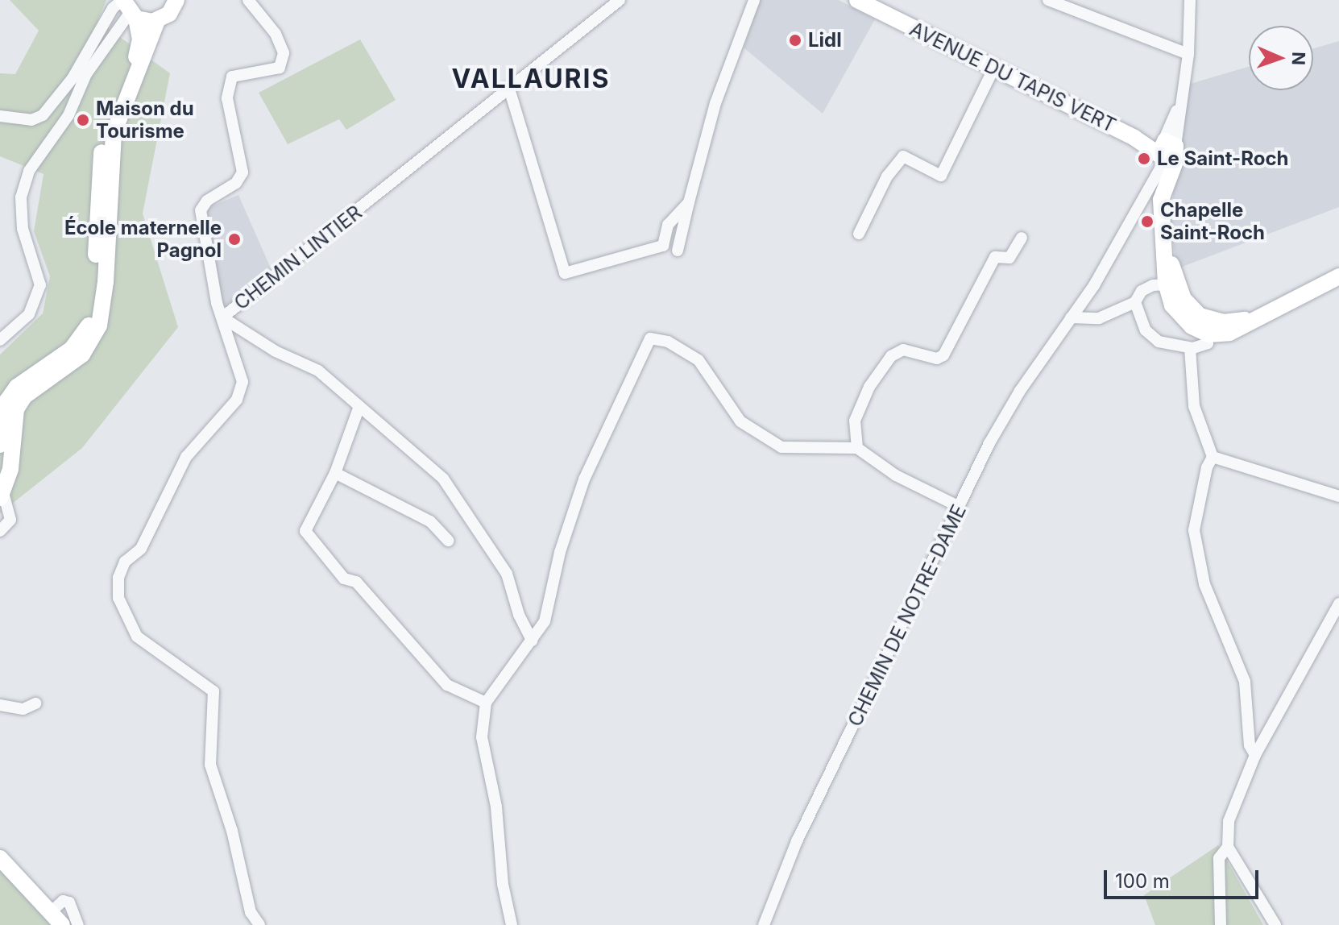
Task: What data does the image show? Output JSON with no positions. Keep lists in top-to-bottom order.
{
  "streets": {
    "main road": ["AVENUE DU TAPIS VERT"],
    "street": ["CHEMIN LINTIER", "CHEMIN DE NOTRE-DAME"]
  },
  "crossings": [
    ["AVENUE DU TAPIS VERT", "CHEMIN DE NOTRE-DAME"]
  ],
  "districts": ["VALLAURIS"],
  "places": [
    "Lidl",
    "Maison du Tourisme",
    "Le Saint-Roch",
    "Chapelle Saint-Roch",
    "École maternelle Pagnol"
  ],
  "scale_bar": "100 m",
  "north": "right"
}
